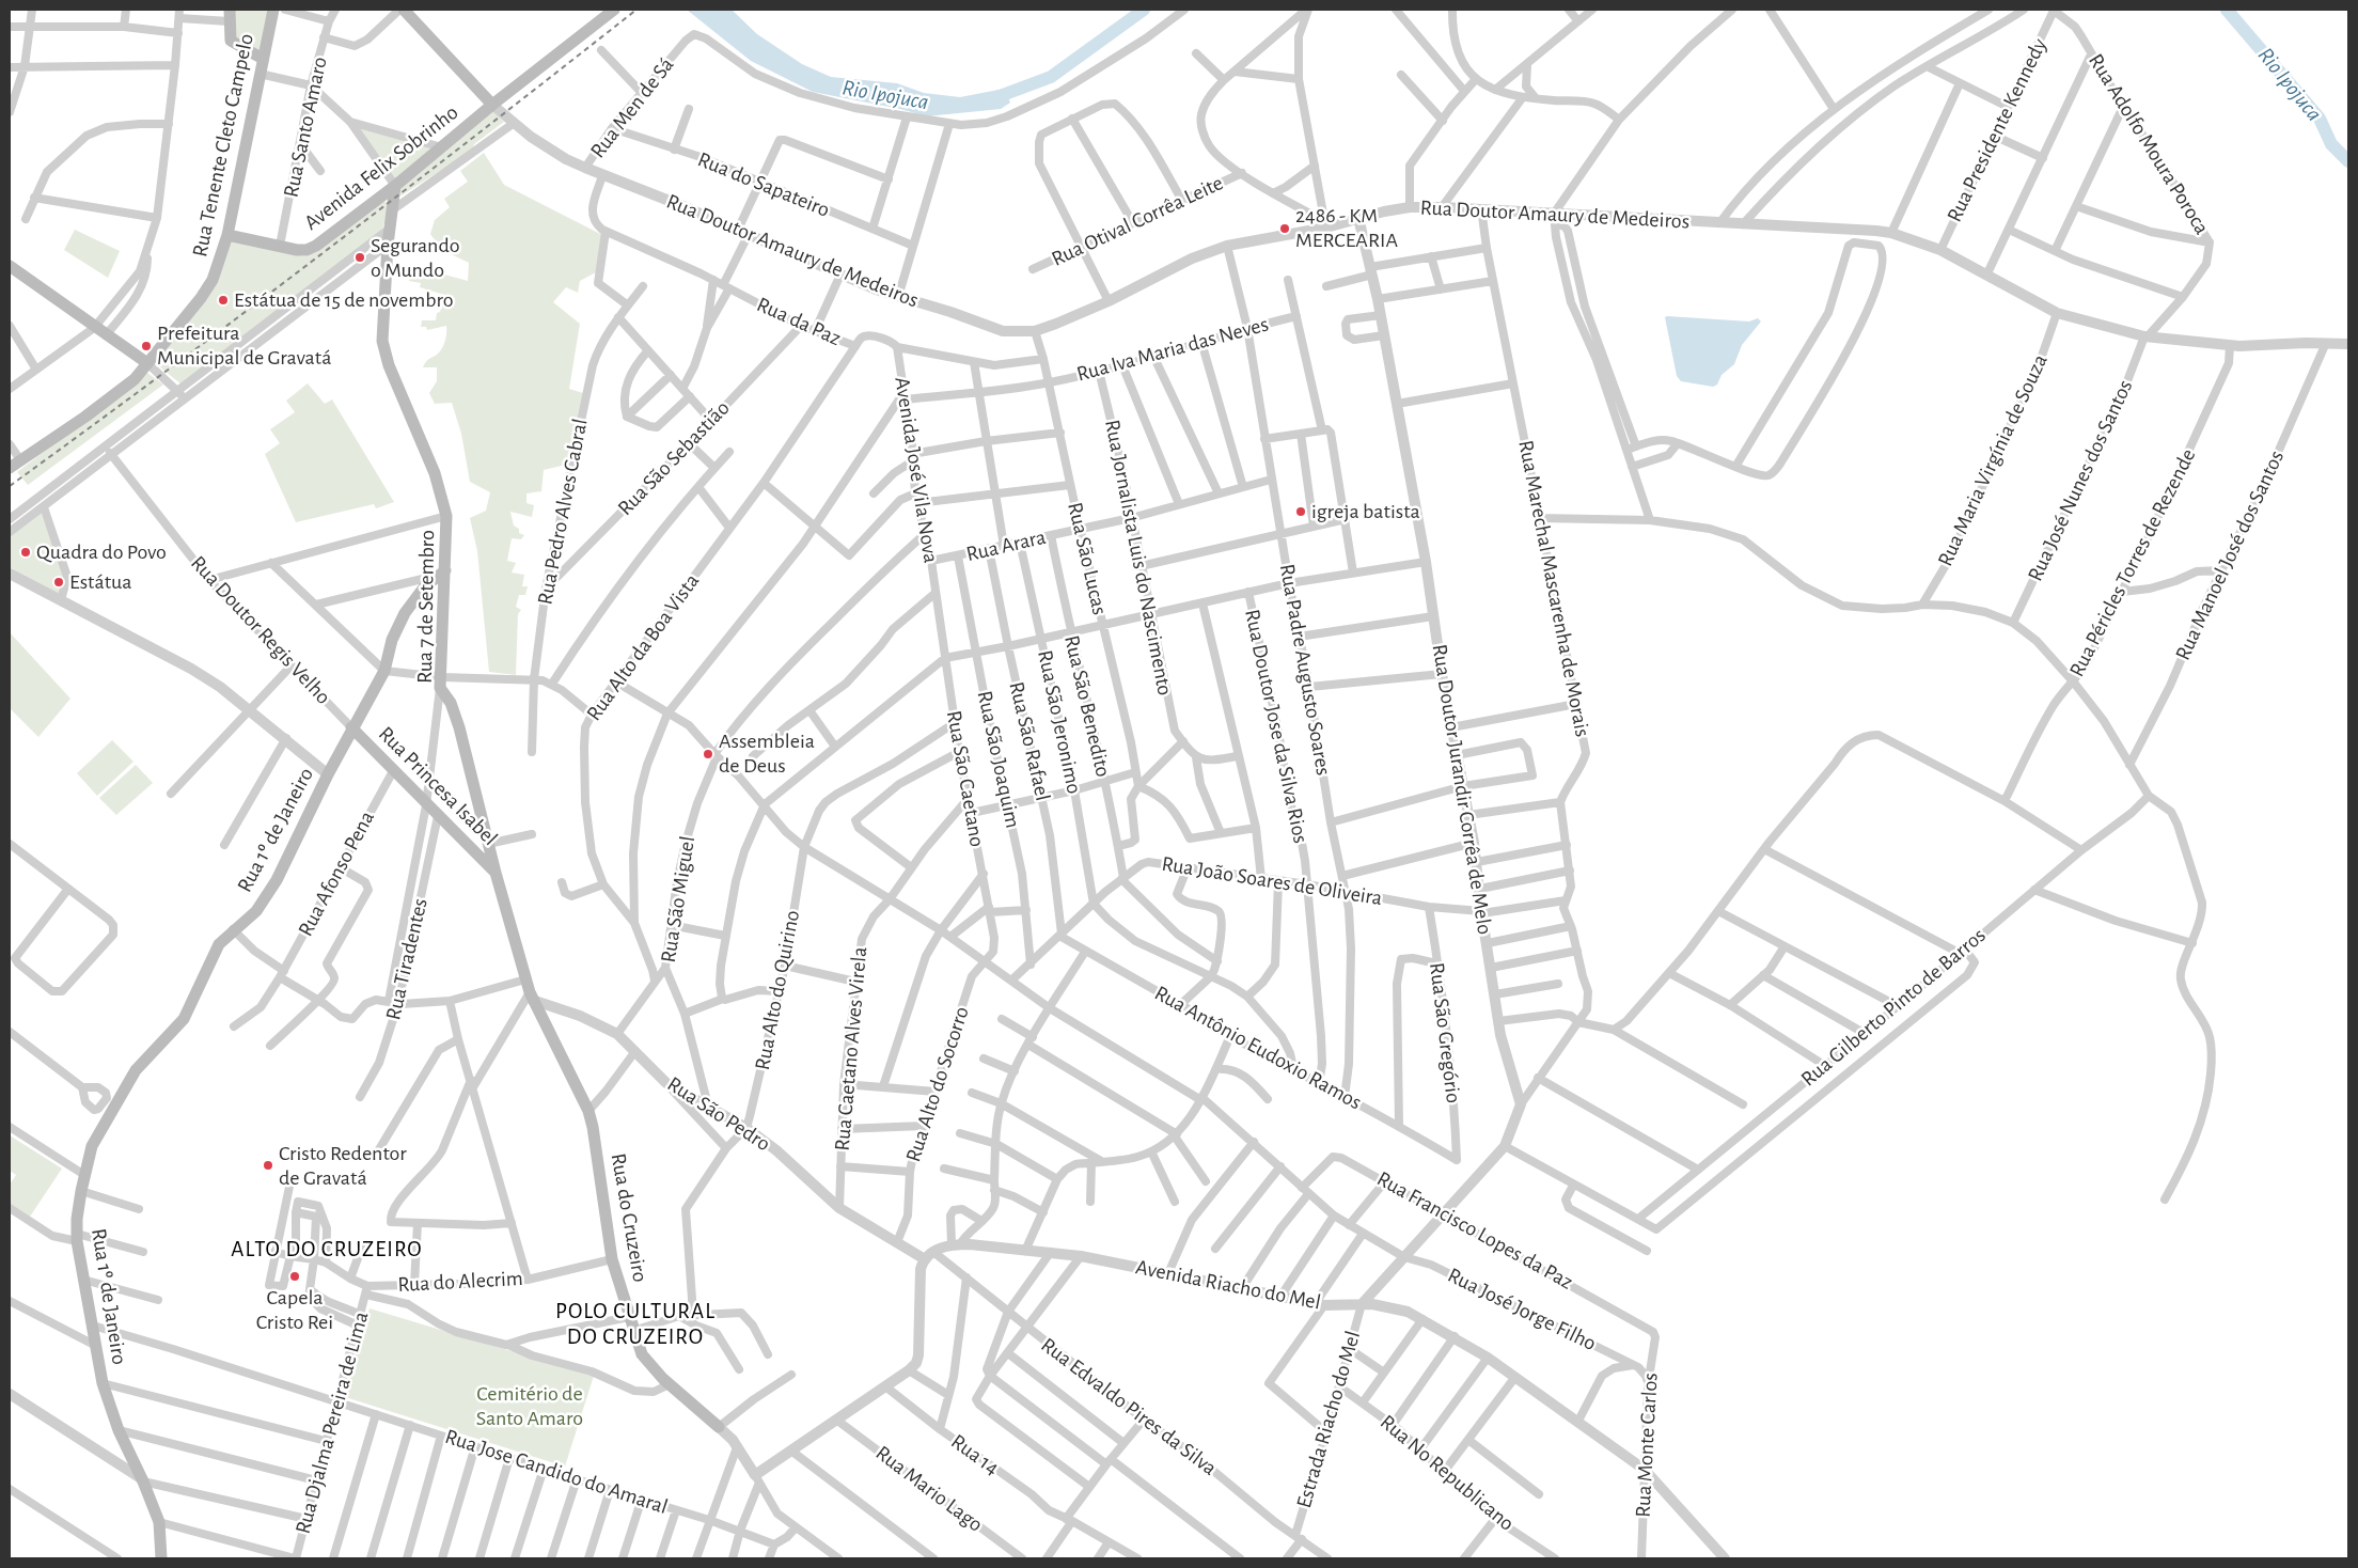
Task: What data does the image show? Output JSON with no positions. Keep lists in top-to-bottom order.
{
  "streets": {
    "main road": [
      "Rua Tenente Cleto Campelo",
      "Avenida Felix Sobrinho",
      "Rua 7 de Setembro",
      "Rua Princesa Isabel",
      "Rua 1º de Janeiro",
      "Rua do Cruzeiro"
    ],
    "street": [
      "Rua Men de Sá",
      "Rua Santo Amaro",
      "Rua Presidente Kennedy",
      "Rua Adolfo Moura Poroca",
      "Rua do Sapateiro",
      "Rua Doutor Amaury de Medeiros",
      "Rua Otival Corrêa Leite",
      "Rua da Paz",
      "Rua Iva Maria das Neves",
      "Rua São Sebastião",
      "Rua Maria Virgínia de Souza",
      "Avenida José Vila Nova",
      "Rua José Nunes dos Santos",
      "Rua Pedro Alves Cabral",
      "Rua Arara",
      "Rua Manoel José dos Santos",
      "Rua Jornalista Luis do Nascimento",
      "Rua São Lucas",
      "Rua Péricles Torres de Rezende",
      "Rua Marechal Mascarenha de Morais",
      "Rua Doutor Regis Velho",
      "Rua Alto da Boa Vista",
      "Rua Padre Augusto Soares",
      "Rua São Benedito",
      "Rua São Jeronimo",
      "Rua Doutor Jose da Silva Rios",
      "Rua São Rafael",
      "Rua São Joaquim",
      "Rua São Caetano",
      "Rua Doutor Jurandir Corrêa de Melo",
      "Rua Afonso Pena",
      "Rua João Soares de Oliveira",
      "Rua São Miguel",
      "Rua Tiradentes",
      "Rua Alto do Quirino",
      "Rua Gilberto Pinto de Barros",
      "Rua São Gregório",
      "Rua Antônio Eudoxio Ramos",
      "Rua Caetano Alves Virela",
      "Rua Alto do Socorro",
      "Rua São Pedro",
      "Rua Francisco Lopes da Paz",
      "Rua do Alecrim",
      "Avenida Riacho do Mel",
      "Rua José Jorge Filho",
      "Rua Edvaldo Pires da Silva",
      "Estrada Riacho do Mel",
      "Rua Djalma Pereira de Lima",
      "Rua Monte Carlos",
      "Rua 14",
      "Rua Jose Candido do Amaral",
      "Rua No Republicano",
      "Rua Mario Lago"
    ]
  },
  "crossings": [
    ["Rua Men de Sá", "Rua do Sapateiro"],
    ["Rua Men de Sá", "Rua Doutor Amaury de Medeiros"],
    ["Rua Santo Amaro", "Avenida Felix Sobrinho"],
    ["Rua Presidente Kennedy", "Rua Adolfo Moura Poroca"],
    ["Rua Presidente Kennedy", "Rua Doutor Amaury de Medeiros"],
    ["Rua Adolfo Moura Poroca", "Rua Doutor Amaury de Medeiros"],
    ["Rua Adolfo Moura Poroca", "Rua José Nunes dos Santos"],
    ["Rua Tenente Cleto Campelo", "Avenida Felix Sobrinho"],
    ["Avenida Felix Sobrinho", "Rua Doutor Amaury de Medeiros"],
    ["Avenida Felix Sobrinho", "Rua 7 de Setembro"],
    ["Rua Doutor Amaury de Medeiros", "Rua da Paz"],
    ["Rua Doutor Amaury de Medeiros", "Rua Maria Virgínia de Souza"],
    ["Rua Doutor Amaury de Medeiros", "Rua José Nunes dos Santos"],
    ["Rua Doutor Amaury de Medeiros", "Rua Manoel José dos Santos"],
    ["Rua Doutor Amaury de Medeiros", "Rua São Lucas"],
    ["Rua Doutor Amaury de Medeiros", "Rua Péricles Torres de Rezende"],
    ["Rua Doutor Amaury de Medeiros", "Rua Marechal Mascarenha de Morais"],
    ["Rua Doutor Amaury de Medeiros", "Rua Padre Augusto Soares"],
    ["Rua Doutor Amaury de Medeiros", "Rua Doutor Jurandir Corrêa de Melo"],
    ["Rua da Paz", "Rua São Sebastião"],
    ["Rua da Paz", "Avenida José Vila Nova"],
    ["Rua da Paz", "Rua São Lucas"],
    ["Rua da Paz", "Rua Alto da Boa Vista"],
    ["Rua Iva Maria das Neves", "Avenida José Vila Nova"],
    ["Rua Iva Maria das Neves", "Rua Jornalista Luis do Nascimento"],
    ["Rua Iva Maria das Neves", "Rua São Lucas"],
    ["Rua Iva Maria das Neves", "Rua Padre Augusto Soares"],
    ["Rua São Sebastião", "Rua Pedro Alves Cabral"],
    ["Avenida José Vila Nova", "Rua Arara"],
    ["Avenida José Vila Nova", "Rua São Caetano"],
    ["Avenida José Vila Nova", "Rua São Miguel"],
    ["Rua Arara", "Rua Jornalista Luis do Nascimento"],
    ["Rua Arara", "Rua São Lucas"],
    ["Rua Arara", "Rua Padre Augusto Soares"],
    ["Rua Arara", "Rua São Benedito"],
    ["Rua Arara", "Rua São Jeronimo"],
    ["Rua Arara", "Rua São Rafael"],
    ["Rua Arara", "Rua São Joaquim"],
    ["Rua 7 de Setembro", "Rua Princesa Isabel"],
    ["Rua 7 de Setembro", "Rua 1º de Janeiro"],
    ["Rua 7 de Setembro", "Rua Tiradentes"],
    ["Rua 7 de Setembro", "Rua São Pedro"],
    ["Rua 7 de Setembro", "Rua do Cruzeiro"],
    ["Rua Doutor Regis Velho", "Rua Princesa Isabel"],
    ["Rua Doutor Regis Velho", "Rua 1º de Janeiro"],
    ["Rua Alto da Boa Vista", "Rua José Jorge Filho"],
    ["Rua Padre Augusto Soares", "Rua João Soares de Oliveira"],
    ["Rua Padre Augusto Soares", "Rua Antônio Eudoxio Ramos"],
    ["Rua São Benedito", "Rua João Soares de Oliveira"],
    ["Rua São Jeronimo", "Rua João Soares de Oliveira"],
    ["Rua Doutor Jose da Silva Rios", "Rua João Soares de Oliveira"],
    ["Rua Doutor Jose da Silva Rios", "Rua Antônio Eudoxio Ramos"],
    ["Rua São Rafael", "Rua João Soares de Oliveira"],
    ["Rua São Rafael", "Rua Antônio Eudoxio Ramos"],
    ["Rua São Joaquim", "Rua João Soares de Oliveira"],
    ["Rua São Caetano", "Rua Alto do Quirino"],
    ["Rua São Caetano", "Rua Caetano Alves Virela"],
    ["Rua São Caetano", "Rua Alto do Socorro"],
    ["Rua São Caetano", "Rua José Jorge Filho"],
    ["Rua Princesa Isabel", "Rua 1º de Janeiro"],
    ["Rua Princesa Isabel", "Rua Afonso Pena"],
    ["Rua Princesa Isabel", "Rua Tiradentes"],
    ["Rua Doutor Jurandir Corrêa de Melo", "Rua João Soares de Oliveira"],
    ["Rua 1º de Janeiro", "Rua Jose Candido do Amaral"],
    ["Rua João Soares de Oliveira", "Rua São Gregório"],
    ["Rua João Soares de Oliveira", "Rua Antônio Eudoxio Ramos"],
    ["Rua João Soares de Oliveira", "Rua José Jorge Filho"],
    ["Rua São Miguel", "Rua São Pedro"],
    ["Rua São Miguel", "Rua José Jorge Filho"],
    ["Rua Alto do Quirino", "Rua São Pedro"],
    ["Rua Alto do Quirino", "Rua José Jorge Filho"],
    ["Rua São Gregório", "Rua Antônio Eudoxio Ramos"],
    ["Rua Caetano Alves Virela", "Rua São Pedro"],
    ["Rua Caetano Alves Virela", "Rua José Jorge Filho"],
    ["Rua Alto do Socorro", "Rua São Pedro"],
    ["Rua Alto do Socorro", "Rua José Jorge Filho"],
    ["Rua São Pedro", "Rua do Cruzeiro"],
    ["Rua São Pedro", "Avenida Riacho do Mel"],
    ["Rua São Pedro", "Rua Edvaldo Pires da Silva"],
    ["Rua do Cruzeiro", "Rua do Alecrim"],
    ["Rua Francisco Lopes da Paz", "Rua José Jorge Filho"],
    ["Rua Francisco Lopes da Paz", "Rua Monte Carlos"],
    ["Rua do Alecrim", "Rua Djalma Pereira de Lima"],
    ["Avenida Riacho do Mel", "Rua Edvaldo Pires da Silva"],
    ["Avenida Riacho do Mel", "Estrada Riacho do Mel"],
    ["Avenida Riacho do Mel", "Rua Monte Carlos"],
    ["Rua Edvaldo Pires da Silva", "Estrada Riacho do Mel"],
    ["Estrada Riacho do Mel", "Rua No Republicano"],
    ["Rua Djalma Pereira de Lima", "Rua Jose Candido do Amaral"]
  ],
  "districts": ["ALTO DO CRUZEIRO", "POLO CULTURAL DO CRUZEIRO"],
  "water": ["Rio Ipojuca"],
  "parks": ["Cemitério de Santo Amaro"],
  "places": [
    "2486 - KM MERCEARIA",
    "Segurando o Mundo",
    "Estátua de 15 de novembro",
    "Prefeitura Municipal de Gravatá",
    "igreja batista",
    "Quadra do Povo",
    "Estátua",
    "Assembleia de Deus",
    "Cristo Redentor de Gravatá",
    "Capela Cristo Rei"
  ]
}
